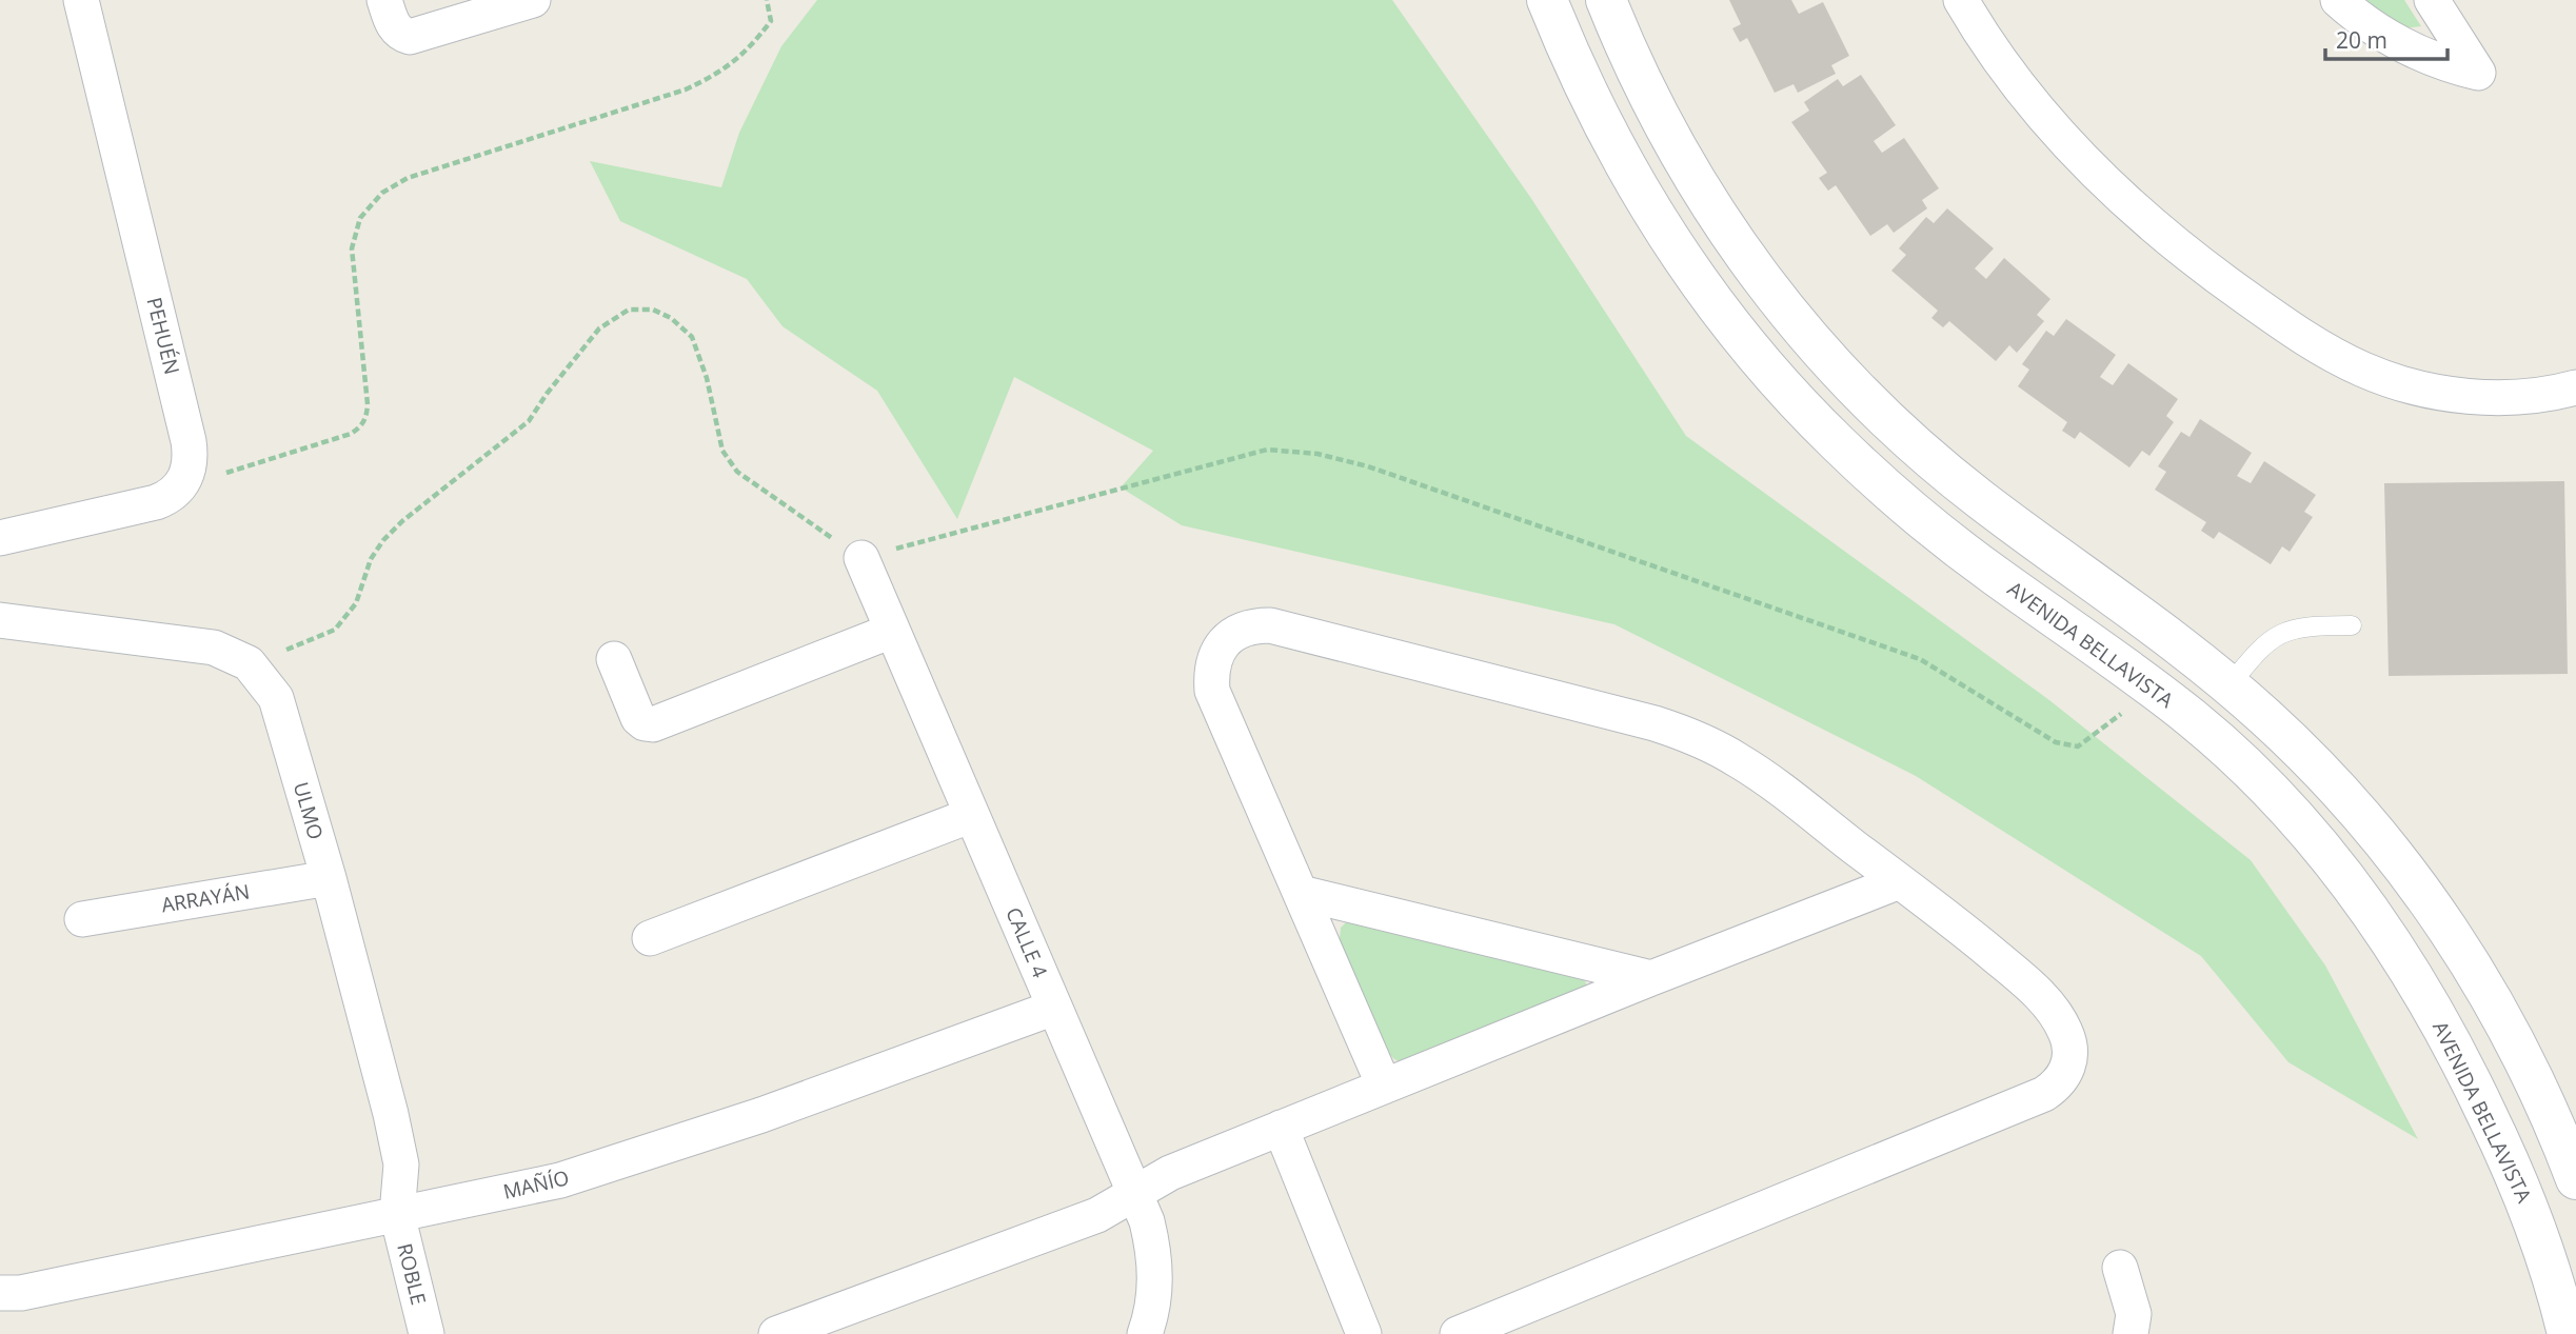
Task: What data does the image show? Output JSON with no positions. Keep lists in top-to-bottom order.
{
  "streets": {
    "street": [
      "PEHUÉN",
      "AVENIDA BELLAVISTA",
      "ULMO",
      "ARRAYÁN",
      "CALLE 4",
      "MAÑÍO",
      "ROBLE"
    ]
  },
  "crossings": [
    ["ULMO", "ARRAYÁN"],
    ["ULMO", "MAÑÍO"],
    ["ULMO", "ROBLE"],
    ["CALLE 4", "MAÑÍO"],
    ["MAÑÍO", "ROBLE"]
  ],
  "scale_bar": "20 m"
}
